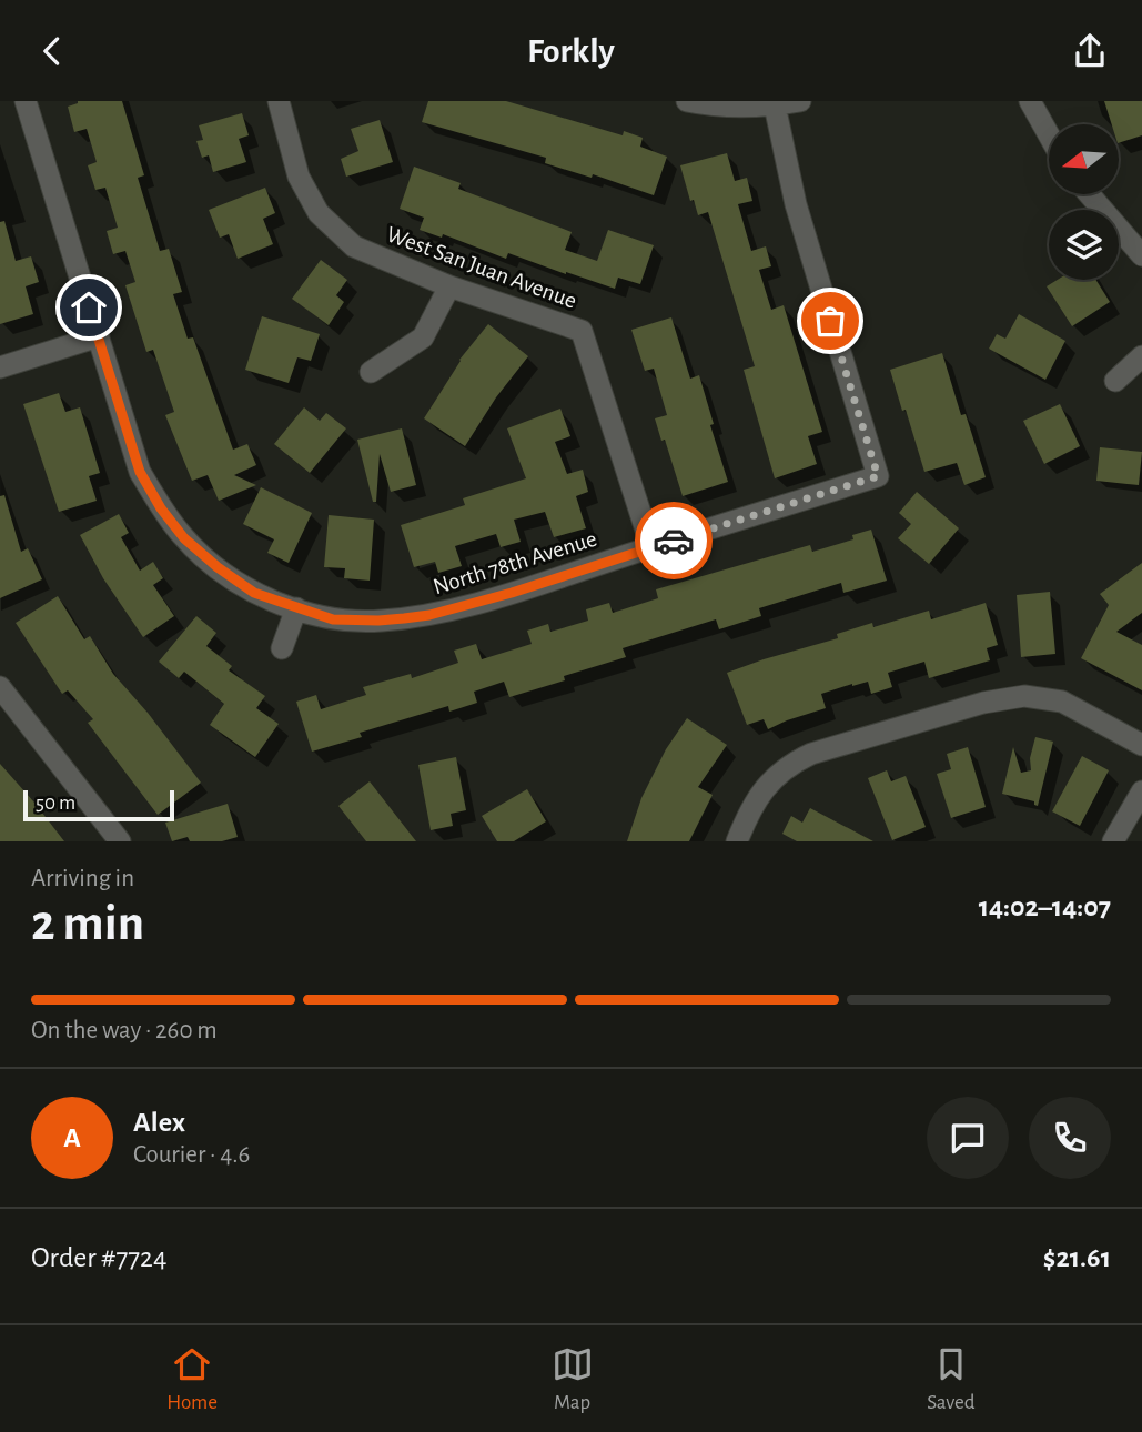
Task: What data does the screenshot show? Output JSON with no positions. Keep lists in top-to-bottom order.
{
  "streets": {
    "street": ["West San Juan Avenue", "North 78th Avenue"]
  },
  "crossings": [
    ["West San Juan Avenue", "North 78th Avenue"]
  ],
  "scale_bar": "50 m",
  "north": "left",
  "page": {
    "header": "Forkly",
    "scale": "50 m",
    "heading": ["2 min", "Arriving in", "14:02–14:07"],
    "panel": [
      "Alex",
      "Courier · 4.6",
      "Order #7724",
      "$21.61"
    ],
    "bar": "On the way · 260 m",
    "round": "A",
    "tabs": ["Home", "Map", "Saved"]
  }
}
